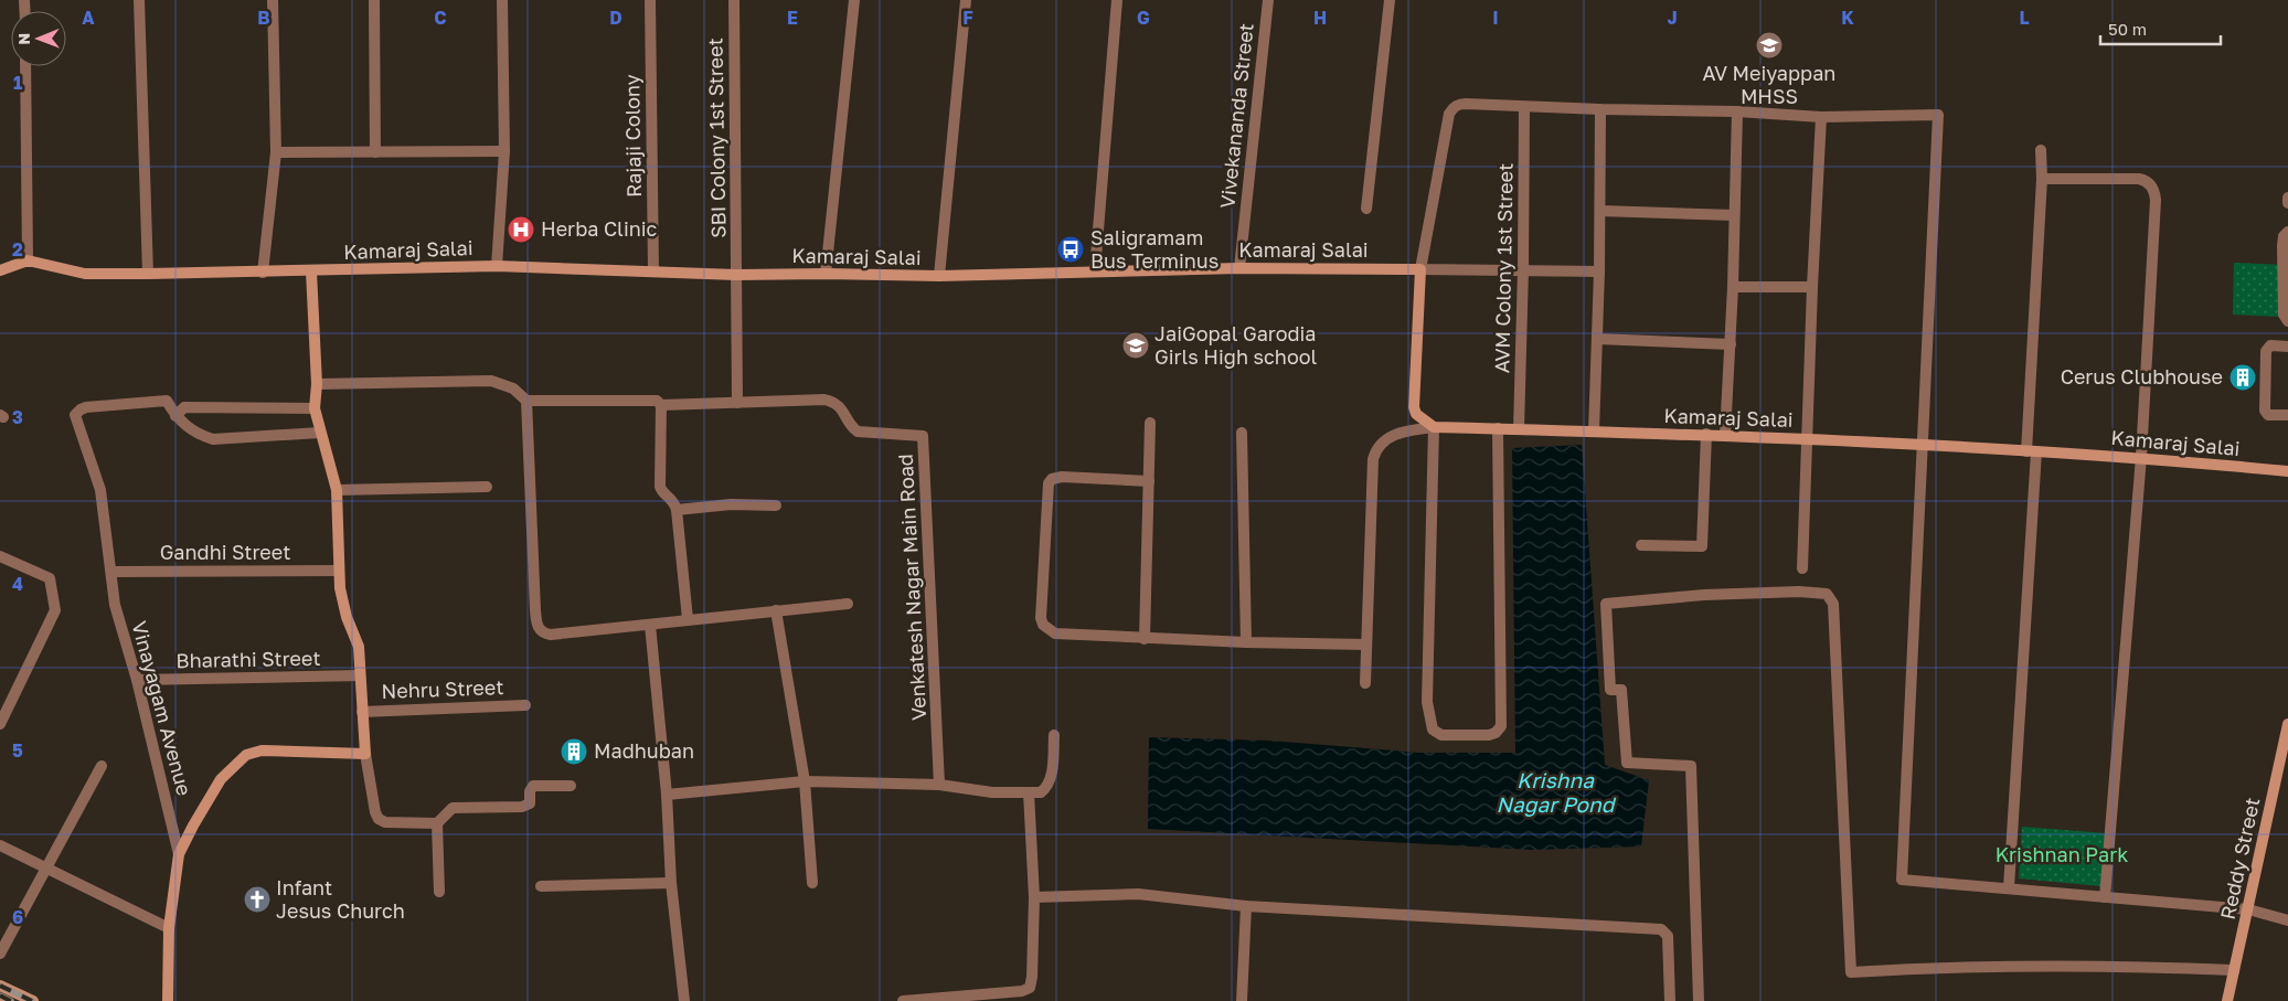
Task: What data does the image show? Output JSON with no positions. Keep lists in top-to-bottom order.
{
  "streets": {
    "street": [
      "Vivekananda Street",
      "Rajaji Colony",
      "SBI Colony 1st Street",
      "Kamaraj Salai",
      "AVM Colony 1st Street",
      "Gandhi Street",
      "Venkatesh Nagar Main Road",
      "Bharathi Street",
      "Nehru Street",
      "Vinayagam Avenue",
      "Reddy Street"
    ]
  },
  "crossings": [
    ["Vivekananda Street", "Kamaraj Salai"],
    ["Rajaji Colony", "Kamaraj Salai"],
    ["SBI Colony 1st Street", "Kamaraj Salai"],
    ["Kamaraj Salai", "AVM Colony 1st Street"],
    ["Gandhi Street", "Vinayagam Avenue"],
    ["Bharathi Street", "Vinayagam Avenue"]
  ],
  "water": ["Krishna Nagar Pond"],
  "parks": ["Krishnan Park"],
  "places": {
    "school or university": ["AV Meiyappan MHSS", "JaiGopal Garodia Girls High school"],
    "hospital": ["Herba Clinic"],
    "bus stop": ["Saligramam Bus Terminus"],
    "building": ["Cerus Clubhouse", "Madhuban"],
    "church": ["Infant Jesus Church"]
  },
  "scale_bar": "50 m",
  "north": "left",
  "grid": {
    "columns": [
      "A",
      "B",
      "C",
      "D",
      "E",
      "F",
      "G",
      "H",
      "I",
      "J",
      "K",
      "L"
    ],
    "rows": [
      "1",
      "2",
      "3",
      "4",
      "5",
      "6"
    ]
  }
}
